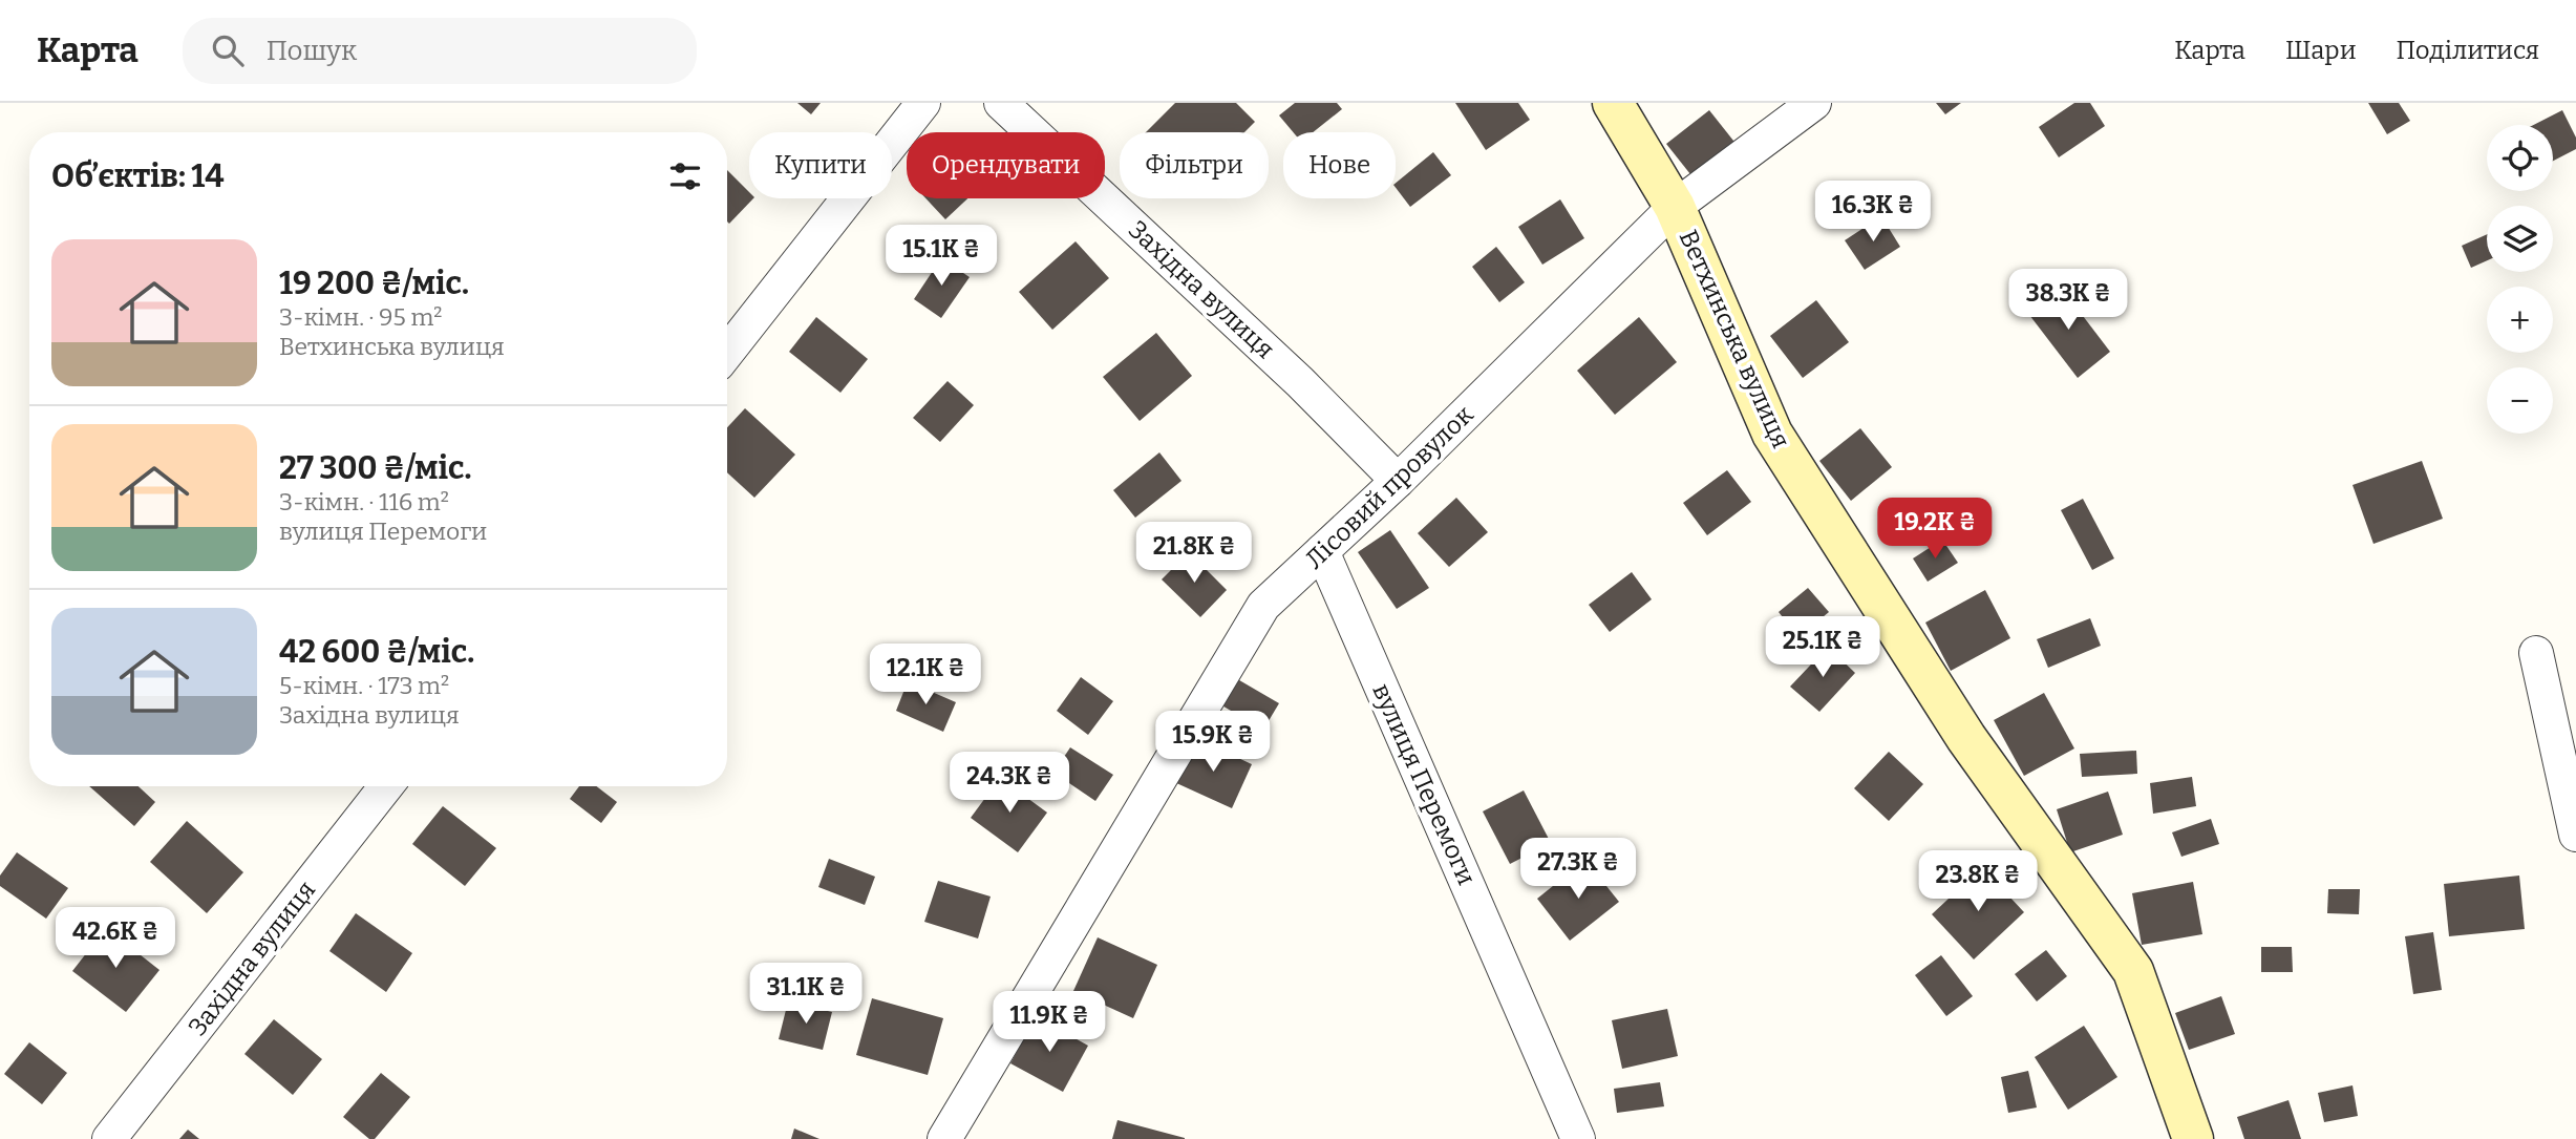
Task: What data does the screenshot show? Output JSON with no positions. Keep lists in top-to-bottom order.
{
  "streets": {
    "main road": ["Ветхинська вулиця"],
    "street": ["Західна вулиця", "Лісовий провулок", "вулиця Перемоги"]
  },
  "crossings": [
    ["Західна вулиця", "Лісовий провулок"],
    ["Ветхинська вулиця", "Лісовий провулок"],
    ["Лісовий провулок", "вулиця Перемоги"]
  ],
  "page": {
    "header": "Карта",
    "search": "Пошук",
    "nav": ["Карта", "Шари", "Поділитися"],
    "map_buttons": ["+", "−"],
    "chip": [
      "Купити",
      "Орендувати",
      "Фільтри",
      "Нове"
    ],
    "heading": "Об’єктів: 14",
    "price": [
      "16.3K ₴",
      "15.1K ₴",
      "38.3K ₴",
      "19.2K ₴",
      "21.8K ₴",
      "25.1K ₴",
      "12.1K ₴",
      "15.9K ₴",
      "24.3K ₴",
      "27.3K ₴",
      "23.8K ₴",
      "42.6K ₴",
      "31.1K ₴",
      "11.9K ₴"
    ],
    "list": [
      {
        "name": "19 200 ₴/міс.",
        "note": "3-кімн. · 95 m² · Ветхинська вулиця"
      },
      {
        "name": "27 300 ₴/міс.",
        "note": "3-кімн. · 116 m² · вулиця Перемоги"
      },
      {
        "name": "42 600 ₴/міс.",
        "note": "5-кімн. · 173 m² · Західна вулиця"
      }
    ]
  }
}
